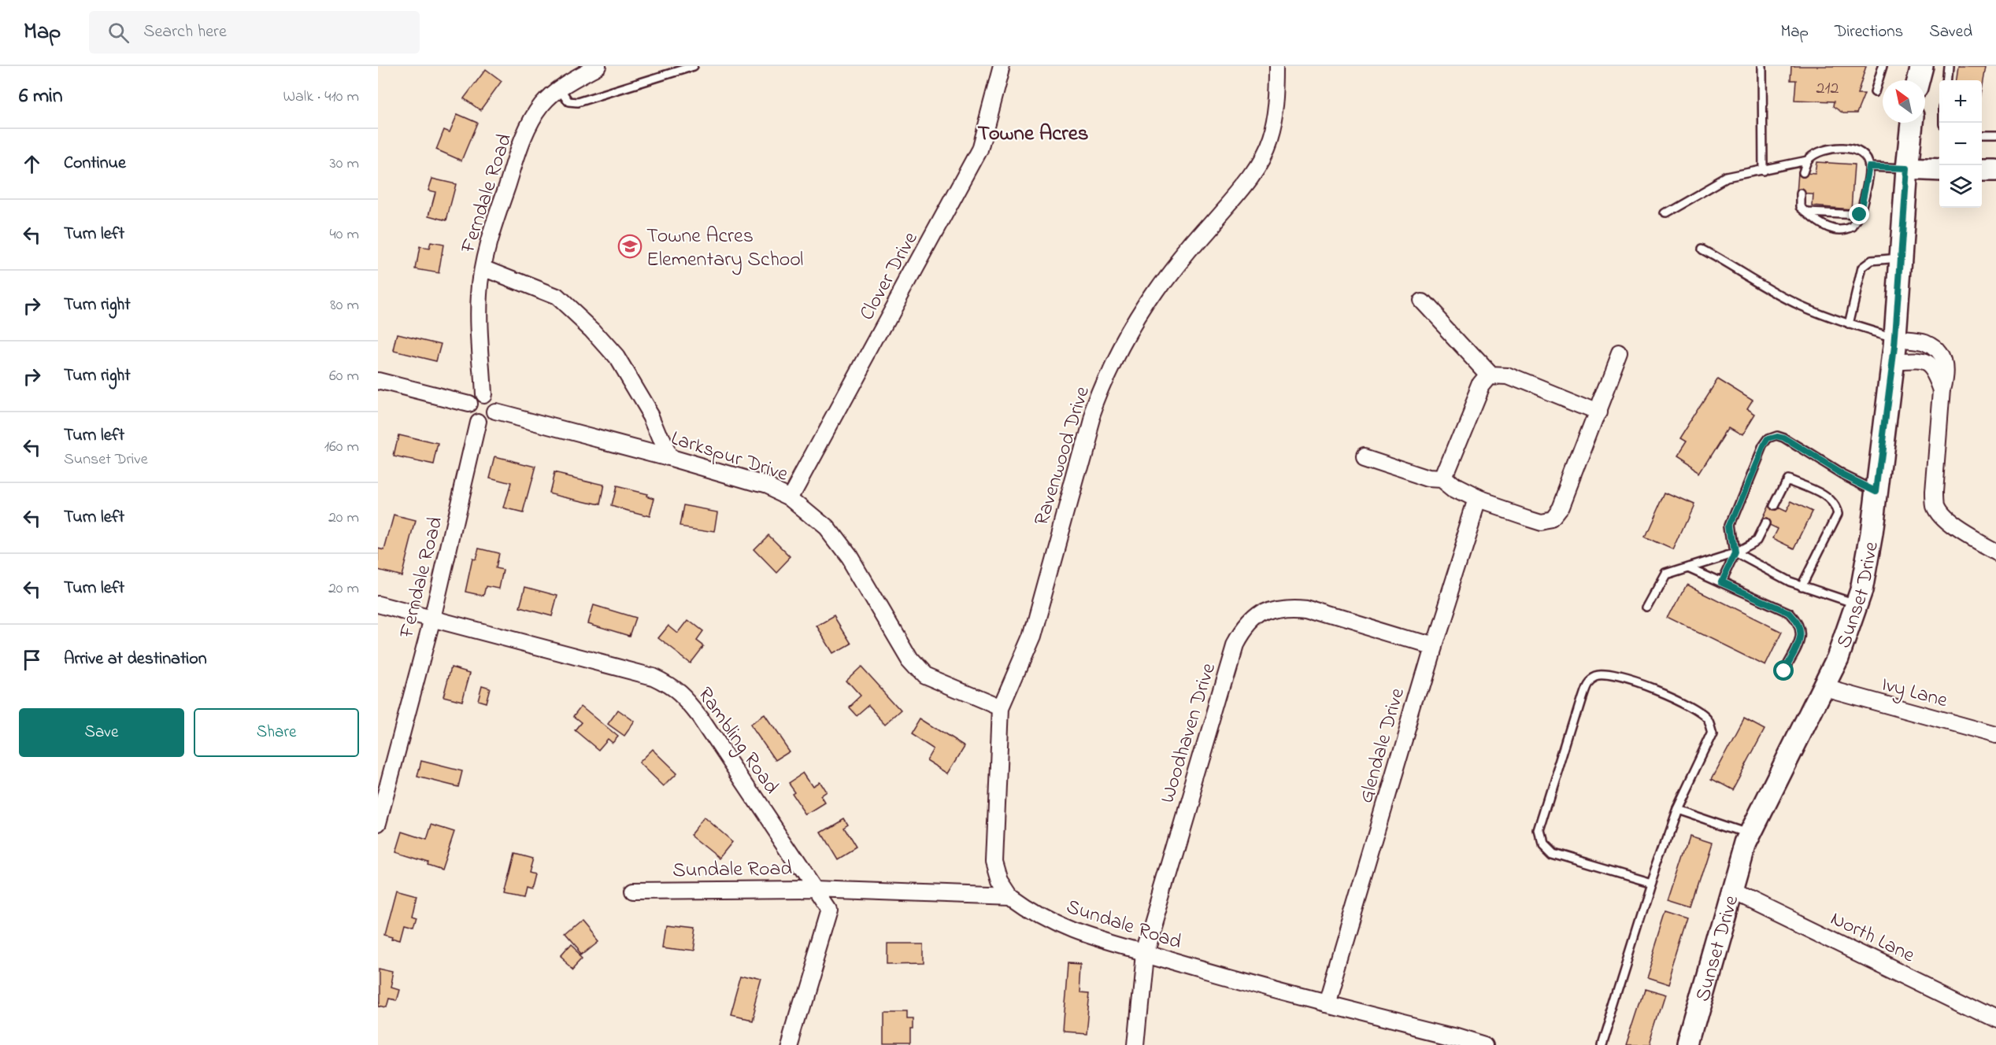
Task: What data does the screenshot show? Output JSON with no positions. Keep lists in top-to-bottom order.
{
  "streets": {
    "main road": ["Sunset Drive"],
    "street": [
      "Ferndale Road",
      "Clover Drive",
      "Larkspur Drive",
      "Ravenwood Drive",
      "Ivy Lane",
      "Woodhaven Drive",
      "Rambling Road",
      "Glendale Drive",
      "Sundale Road",
      "North Lane"
    ]
  },
  "crossings": [
    ["Ferndale Road", "Larkspur Drive"],
    ["Ferndale Road", "Rambling Road"],
    ["Clover Drive", "Larkspur Drive"],
    ["Larkspur Drive", "Ravenwood Drive"],
    ["Ravenwood Drive", "Sundale Road"],
    ["Sunset Drive", "Ivy Lane"],
    ["Sunset Drive", "North Lane"],
    ["Woodhaven Drive", "Glendale Drive"],
    ["Woodhaven Drive", "Sundale Road"],
    ["Rambling Road", "Sundale Road"],
    ["Glendale Drive", "Sundale Road"]
  ],
  "districts": ["Towne Acres"],
  "places": {
    "school or university": ["Towne Acres Elementary School"]
  },
  "house_numbers": ["212"],
  "north": "top left",
  "page": {
    "header": "Map",
    "search": "Search here",
    "nav": ["Map", "Directions", "Saved"],
    "heading": ["6 min", "Walk · 410 m"],
    "map_buttons": ["+", "−"],
    "list": [
      ["Continue", "30 m"],
      ["Turn left", "40 m"],
      ["Turn right", "80 m"],
      ["Turn right", "60 m"],
      ["Turn left", "Sunset Drive", "160 m"],
      ["Turn left", "20 m"],
      ["Turn left", "20 m"],
      "Arrive at destination"
    ],
    "buttons": ["Save", "Share"]
  }
}
